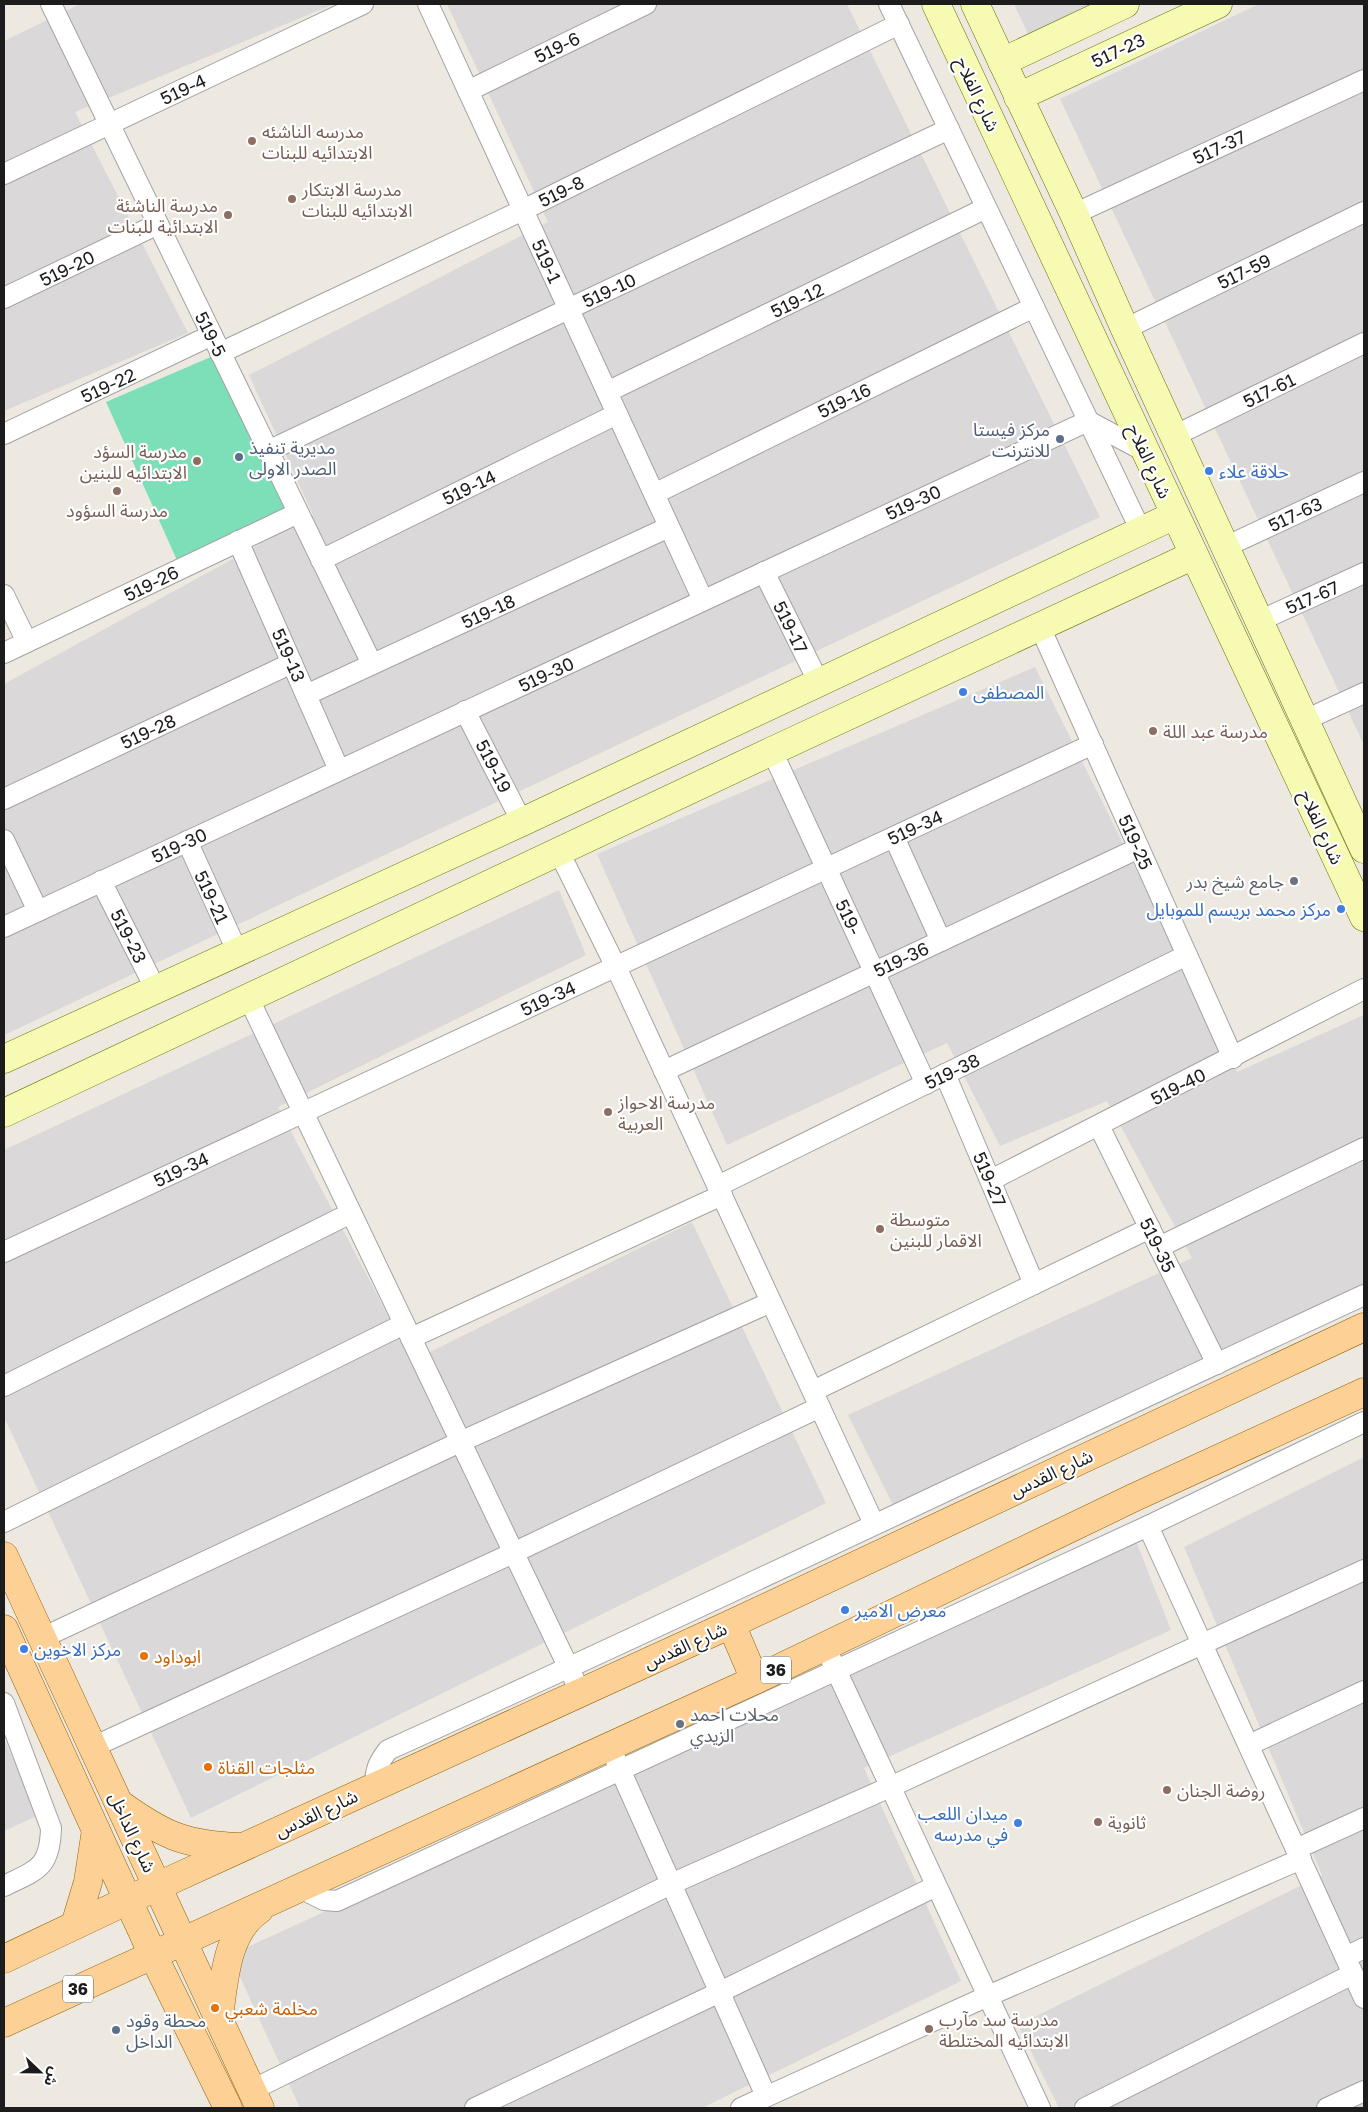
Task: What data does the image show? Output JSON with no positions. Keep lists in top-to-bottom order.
{
  "streets": {
    "main road": ["شارع القدس", "36", "شارع الداخل"],
    "street": [
      "519-6",
      "517-23",
      "519-4",
      "شارع الفلاح",
      "517-37",
      "519-8",
      "519-1",
      "519-20",
      "517-59",
      "519-10",
      "519-12",
      "519-5",
      "519-22",
      "517-61",
      "519-16",
      "519-14",
      "519-30",
      "517-63",
      "519-26",
      "517-67",
      "519-18",
      "519-17",
      "519-13",
      "519-28",
      "519-19",
      "519-34",
      "519-25",
      "519-21",
      "519-",
      "519-23",
      "519-36",
      "519-38",
      "519-40",
      "519-27",
      "519-35"
    ]
  },
  "crossings": [
    ["519-6", "519-1"],
    ["517-23", "شارع الفلاح"],
    ["519-4", "519-5"],
    ["شارع الفلاح", "517-37"],
    ["شارع الفلاح", "517-59"],
    ["شارع الفلاح", "517-61"],
    ["شارع الفلاح", "517-63"],
    ["شارع الفلاح", "517-67"],
    ["519-8", "519-1"],
    ["519-8", "519-5"],
    ["519-8", "519-22"],
    ["519-1", "519-10"],
    ["519-1", "519-12"],
    ["519-1", "519-16"],
    ["519-1", "519-14"],
    ["519-1", "519-30"],
    ["519-1", "519-18"],
    ["519-20", "519-5"],
    ["519-10", "519-5"],
    ["519-5", "519-22"],
    ["519-5", "519-14"],
    ["519-5", "519-26"],
    ["519-5", "519-18"],
    ["519-30", "519-17"],
    ["519-30", "519-13"],
    ["519-30", "519-19"],
    ["519-30", "519-21"],
    ["519-30", "519-23"],
    ["519-26", "519-13"],
    ["519-18", "519-13"],
    ["519-13", "519-28"],
    ["519-34", "519-25"],
    ["519-34", "519-"],
    ["519-25", "519-36"],
    ["519-25", "519-38"],
    ["519-25", "519-40"],
    ["519-", "519-36"],
    ["519-", "519-38"],
    ["519-38", "519-27"],
    ["519-40", "519-27"],
    ["519-40", "519-35"],
    ["شارع القدس", "شارع الداخل"],
    ["36", "شارع الداخل"]
  ],
  "places": [
    "مدرسه الناشئه الابتدائيه للبنات",
    "مدرسة الابتكار الابتدائيه للبنات",
    "مدرسة الناشئة الابتدائية للبنات",
    "مركز فيستا للانترنت",
    "مديرية تنفيذ الصدر الاولى",
    "مدرسة السؤد الابتدائيه للبنين",
    "حلاقة علاء",
    "مدرسة السؤود",
    "المصطفى",
    "مدرسة عبد اللة",
    "جامع شيخ بدر",
    "مركز محمد بريسم للموبايل",
    "مدرسة الاحواز العربية",
    "متوسطة الاقمار للبنين",
    "معرض الامير",
    "مركز الاخوين",
    "ابوداود",
    "محلات احمد الزيدي",
    "مثلجات القناة",
    "روضة الجنان",
    "ثانوية",
    "ميدان اللعب في مدرسه",
    "مخلمة شعبي",
    "مدرسة سد مآرب الابتدائيه المختلطة",
    "محطة وقود الداخل"
  ],
  "north": "right"
}
